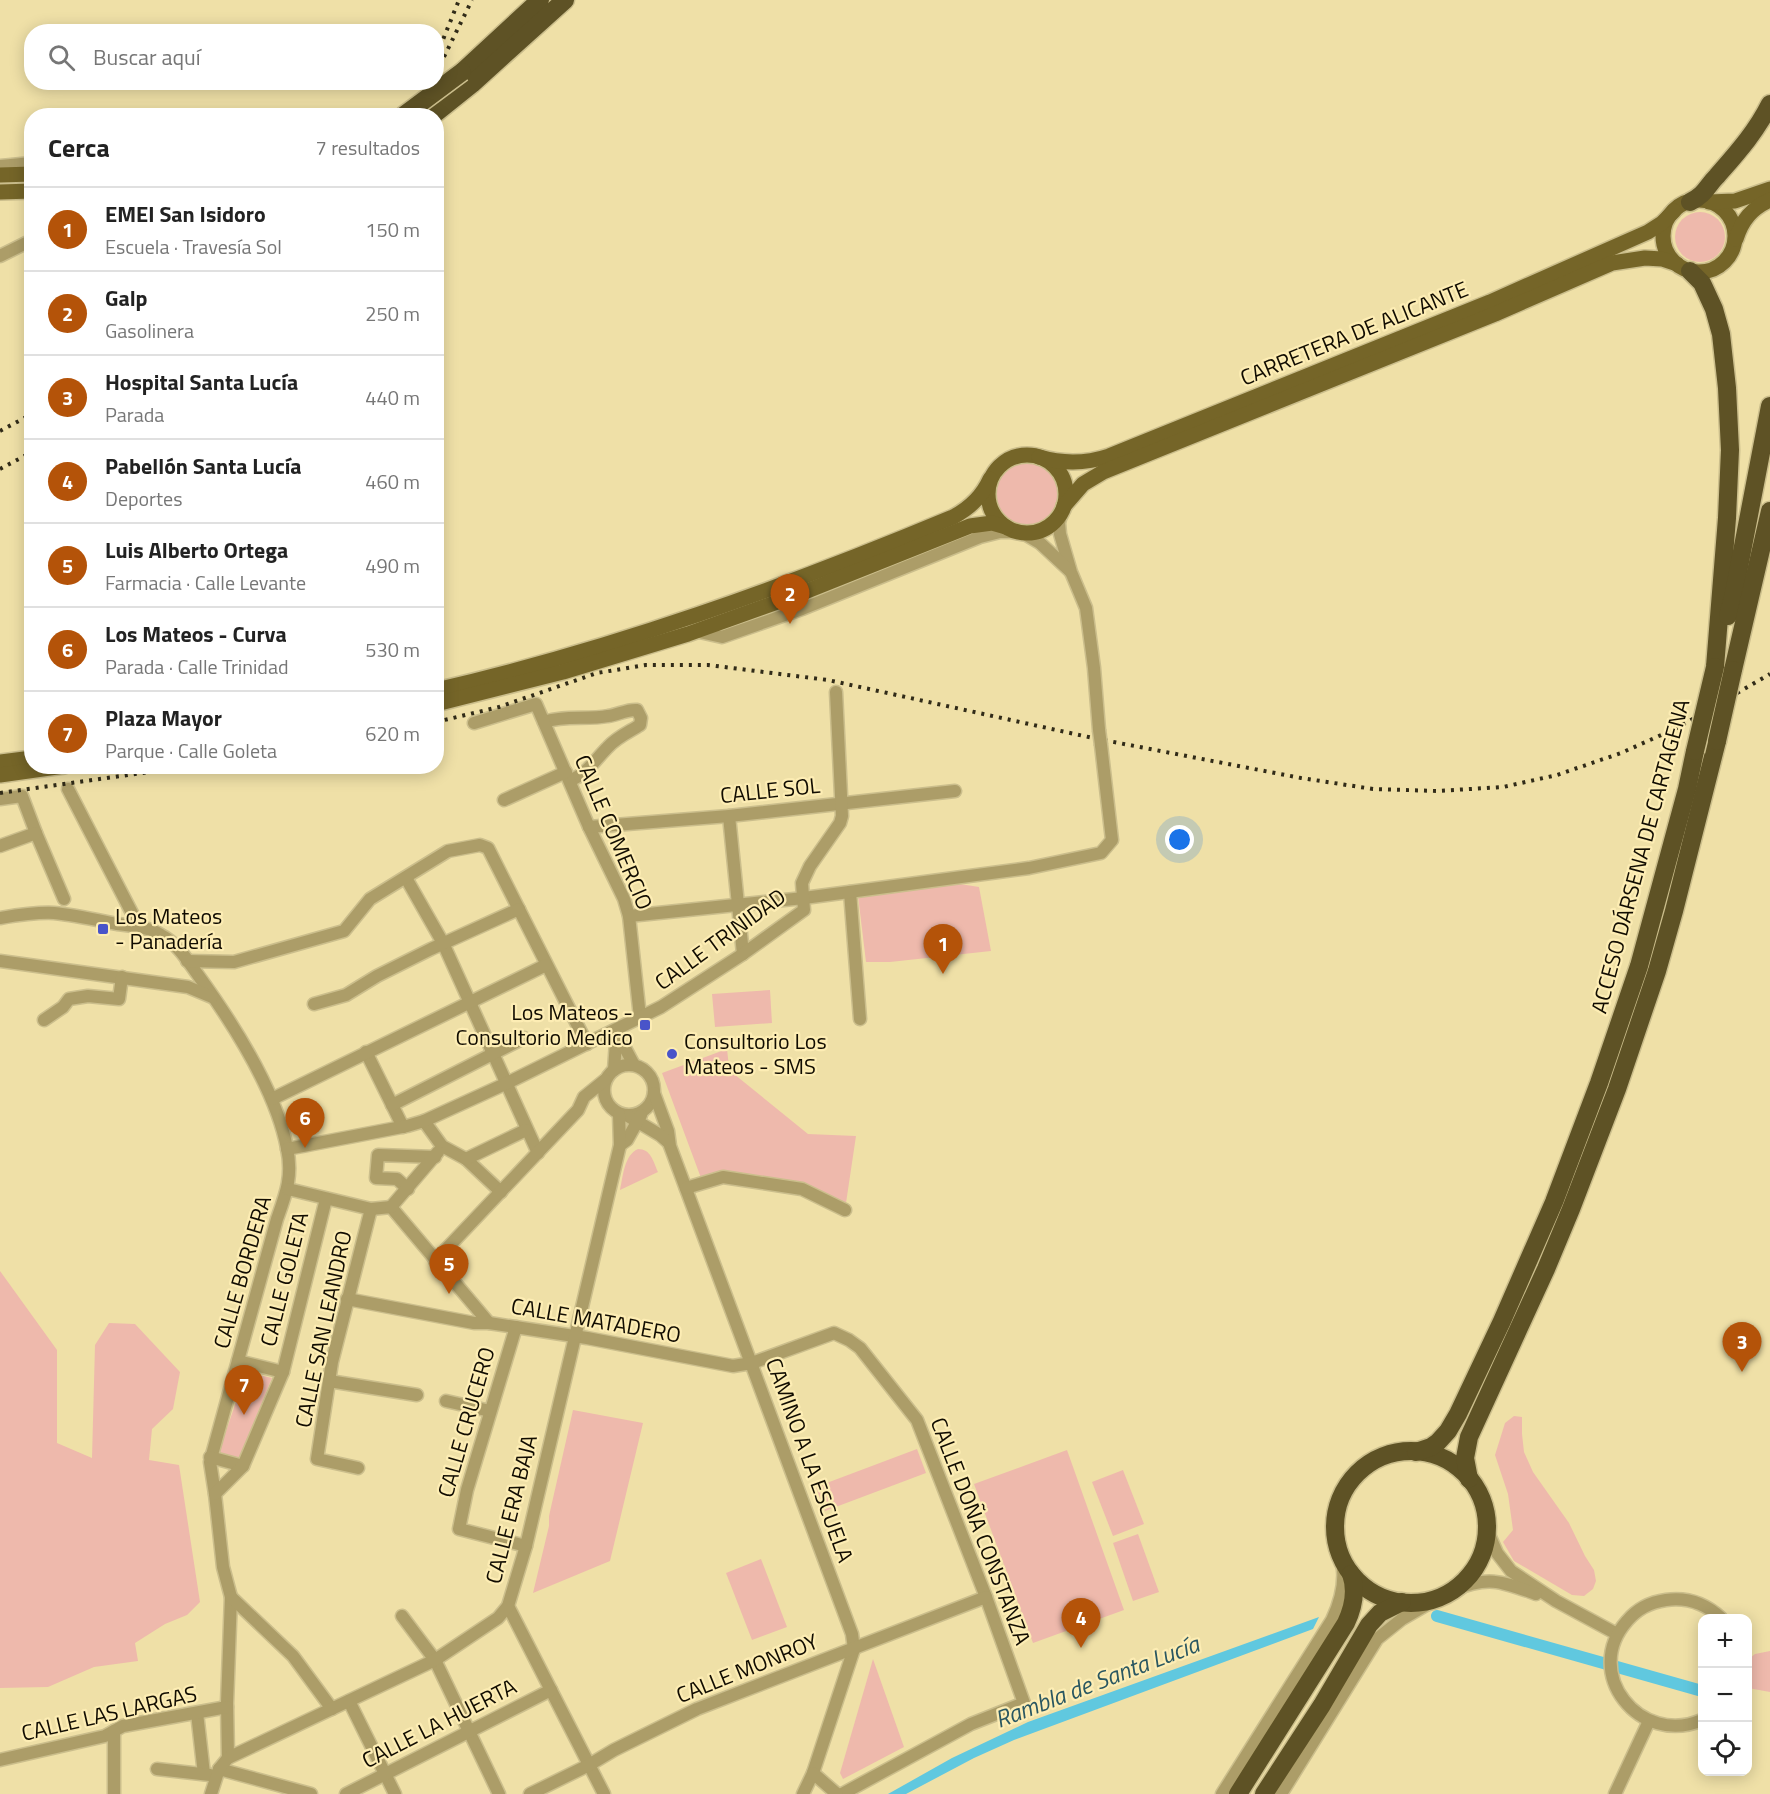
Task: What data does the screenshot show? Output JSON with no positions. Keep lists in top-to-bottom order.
{
  "streets": {
    "highway": ["ACCESO DÁRSENA DE CARTAGENA"],
    "main road": ["CARRETERA DE ALICANTE"],
    "street": [
      "CALLE SOL",
      "CALLE COMERCIO",
      "CALLE TRINIDAD",
      "CALLE BORDERA",
      "CALLE GOLETA",
      "CALLE MATADERO",
      "CALLE SAN LEANDRO",
      "CALLE CRUCERO",
      "CAMINO A LA ESCUELA",
      "CALLE ERA BAJA",
      "CALLE DOÑA CONSTANZA",
      "CALLE MONROY",
      "CALLE LAS LARGAS",
      "CALLE LA HUERTA"
    ]
  },
  "crossings": [
    ["CALLE SOL", "CALLE COMERCIO"],
    ["CALLE COMERCIO", "CALLE TRINIDAD"],
    ["CALLE TRINIDAD", "CALLE BORDERA"],
    ["CALLE MATADERO", "CALLE SAN LEANDRO"],
    ["CALLE MATADERO", "CALLE CRUCERO"],
    ["CALLE MATADERO", "CAMINO A LA ESCUELA"],
    ["CALLE MATADERO", "CALLE ERA BAJA"],
    ["CALLE MATADERO", "CALLE DOÑA CONSTANZA"],
    ["CALLE CRUCERO", "CALLE ERA BAJA"],
    ["CAMINO A LA ESCUELA", "CALLE ERA BAJA"],
    ["CAMINO A LA ESCUELA", "CALLE MONROY"],
    ["CALLE DOÑA CONSTANZA", "CALLE MONROY"]
  ],
  "water": ["Rambla de Santa Lucía"],
  "places": {
    "transit": ["Los Mateos - Panadería", "Los Mateos - Consultorio Medico"],
    "other": ["Consultorio Los Mateos - SMS"]
  },
  "page": {
    "search": "Buscar aquí",
    "heading": ["Cerca", "7 resultados"],
    "list": [
      {
        "mark": "1",
        "name": "EMEI San Isidoro",
        "note": "Escuela · Travesía Sol",
        "value": "150 m"
      },
      {
        "mark": "2",
        "name": "Galp",
        "note": "Gasolinera",
        "value": "250 m"
      },
      {
        "mark": "3",
        "name": "Hospital Santa Lucía",
        "note": "Parada",
        "value": "440 m"
      },
      {
        "mark": "4",
        "name": "Pabellón Santa Lucía",
        "note": "Deportes",
        "value": "460 m"
      },
      {
        "mark": "5",
        "name": "Luis Alberto Ortega",
        "note": "Farmacia · Calle Levante",
        "value": "490 m"
      },
      {
        "mark": "6",
        "name": "Los Mateos - Curva",
        "note": "Parada · Calle Trinidad",
        "value": "530 m"
      },
      {
        "mark": "7",
        "name": "Plaza Mayor",
        "note": "Parque · Calle Goleta",
        "value": "620 m"
      }
    ],
    "pins": [
      "2",
      "1",
      "6",
      "5",
      "3",
      "7",
      "4"
    ],
    "map_buttons": ["+", "−"]
  }
}
